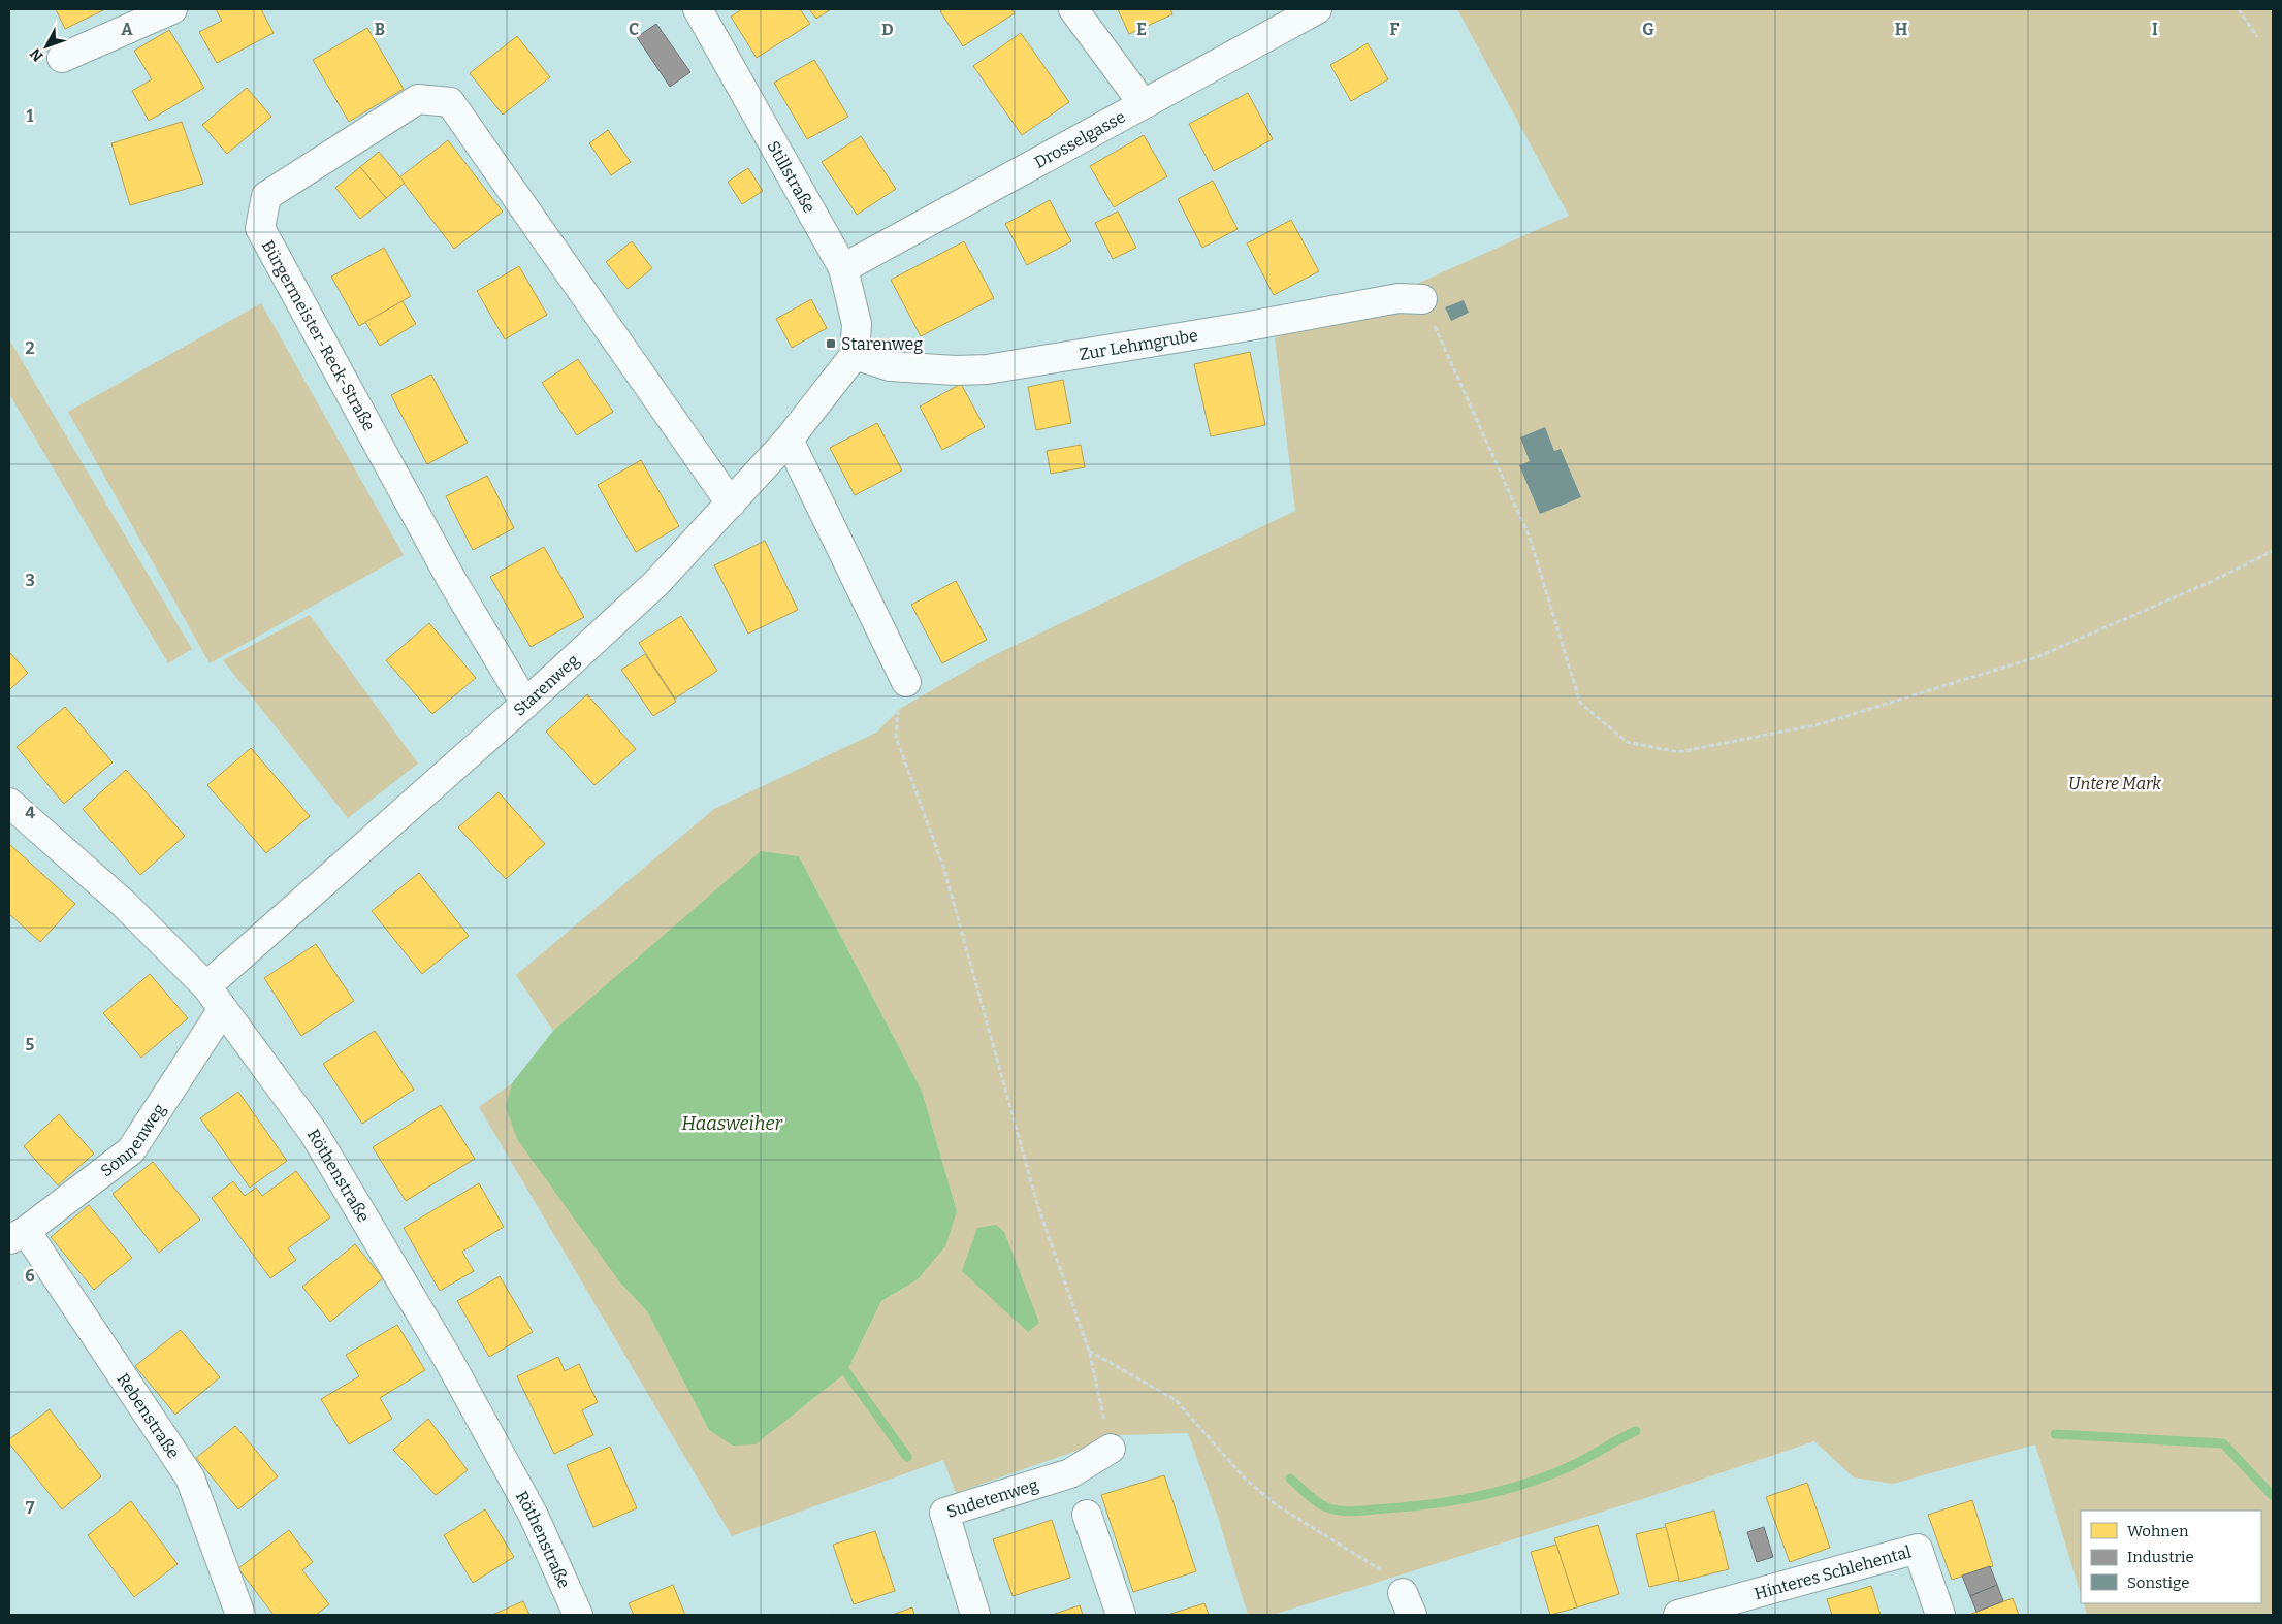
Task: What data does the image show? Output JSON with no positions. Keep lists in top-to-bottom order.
{
  "streets": {
    "street": [
      "Drosselgasse",
      "Stillstraße",
      "Bürgermeister-Reck-Straße",
      "Zur Lehmgrube",
      "Starenweg",
      "Sonnenweg",
      "Röthenstraße",
      "Rebenstraße",
      "Sudetenweg",
      "Hinteres Schlehental"
    ]
  },
  "crossings": [
    ["Drosselgasse", "Stillstraße"],
    ["Stillstraße", "Zur Lehmgrube"],
    ["Stillstraße", "Starenweg"],
    ["Bürgermeister-Reck-Straße", "Starenweg"],
    ["Zur Lehmgrube", "Starenweg"],
    ["Starenweg", "Röthenstraße"],
    ["Sonnenweg", "Röthenstraße"],
    ["Sonnenweg", "Rebenstraße"]
  ],
  "water": ["Haasweiher"],
  "parks": ["Untere Mark"],
  "places": {
    "transit": ["Starenweg"]
  },
  "legend": ["Wohnen", "Industrie", "Sonstige"],
  "north": "bottom left",
  "grid": {
    "columns": [
      "A",
      "B",
      "C",
      "D",
      "E",
      "F",
      "G",
      "H",
      "I"
    ],
    "rows": [
      "1",
      "2",
      "3",
      "4",
      "5",
      "6",
      "7"
    ]
  }
}
